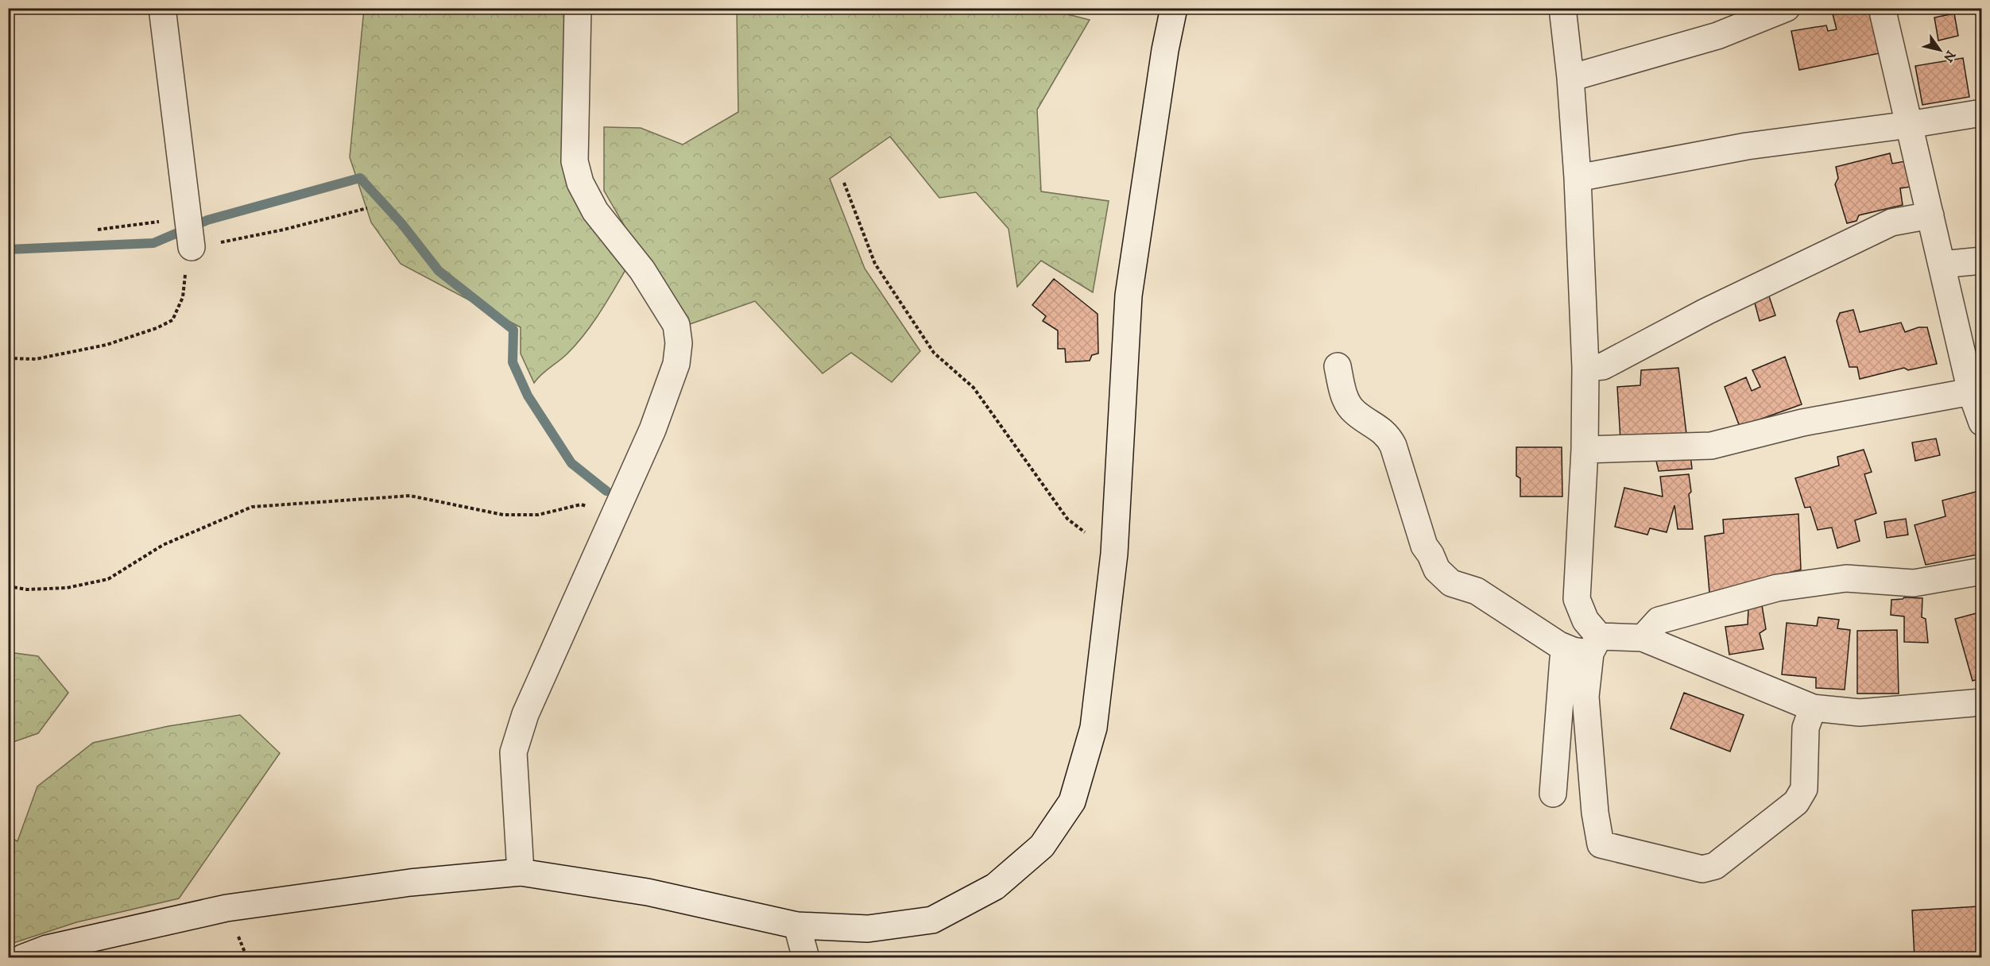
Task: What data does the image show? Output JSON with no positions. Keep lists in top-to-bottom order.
{
  "north": "bottom right"
}
